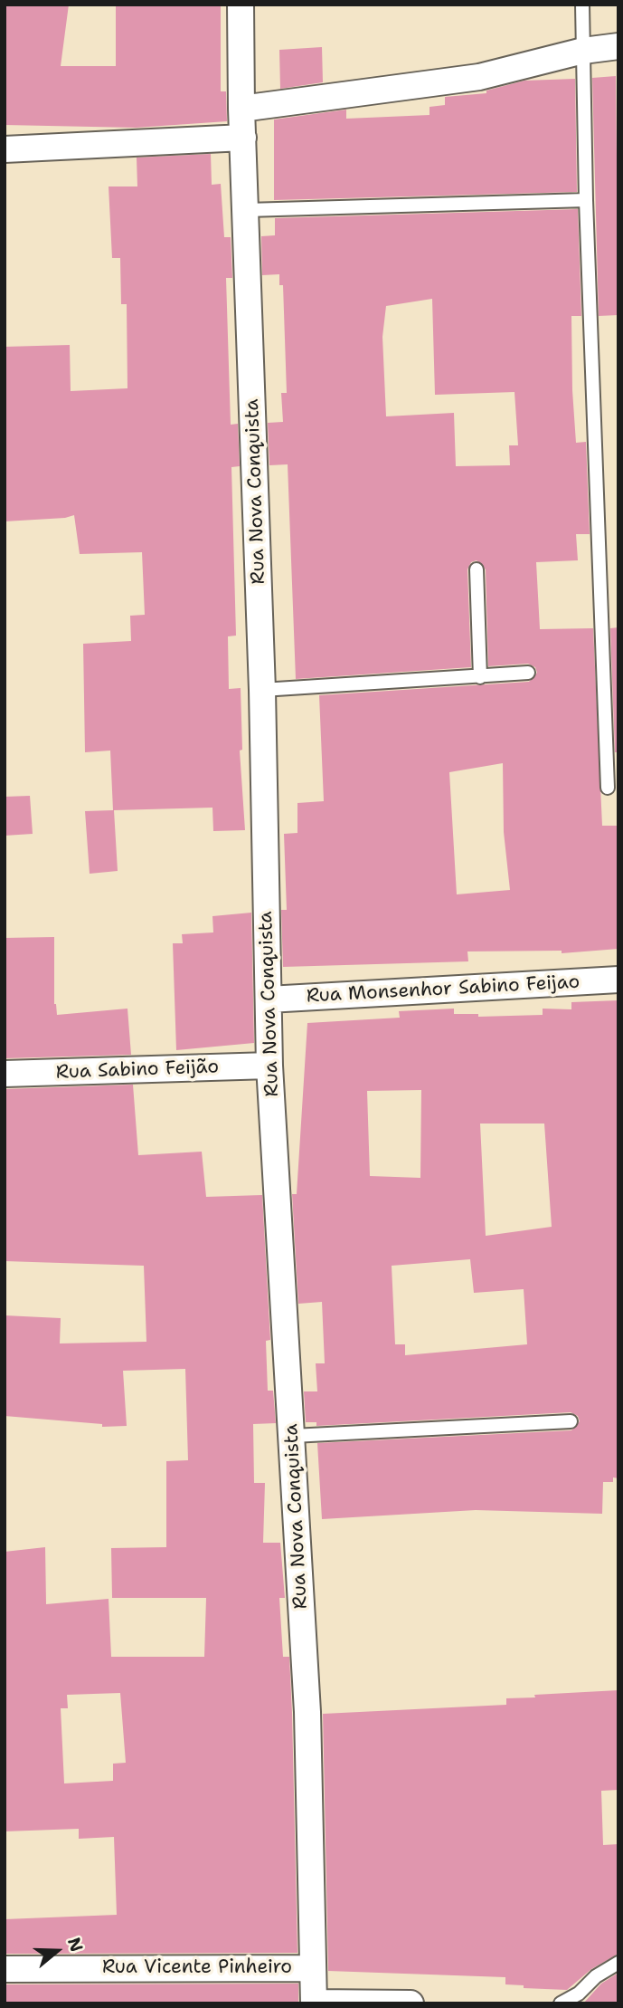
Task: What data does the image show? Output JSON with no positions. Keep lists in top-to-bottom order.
{
  "streets": {
    "street": [
      "Rua Nova Conquista",
      "Rua Monsenhor Sabino Feijao",
      "Rua Sabino Feijão",
      "Rua Vicente Pinheiro"
    ]
  },
  "crossings": [
    ["Rua Nova Conquista", "Rua Monsenhor Sabino Feijao"],
    ["Rua Nova Conquista", "Rua Sabino Feijão"],
    ["Rua Nova Conquista", "Rua Vicente Pinheiro"]
  ],
  "north": "right"
}
